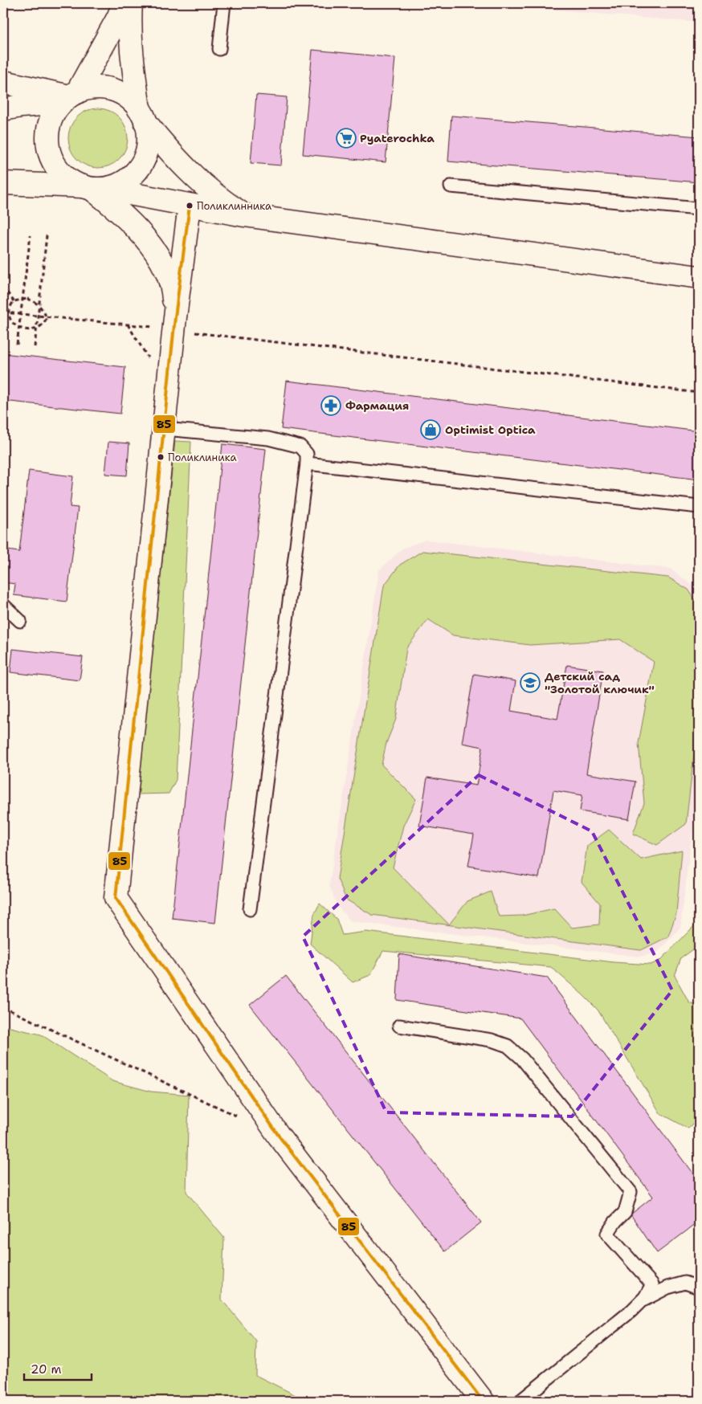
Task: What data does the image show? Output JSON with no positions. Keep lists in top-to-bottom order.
{
  "places": {
    "supermarket": ["Pyaterochka"],
    "other": ["Поликлинника", "Поликлиника"],
    "pharmacy": ["Фармация"],
    "shop": ["Optimist Optica"],
    "school or university": ["Детский сад \"Золотой ключик\""]
  },
  "lines": ["transit line 85"],
  "scale_bar": "20 m"
}
